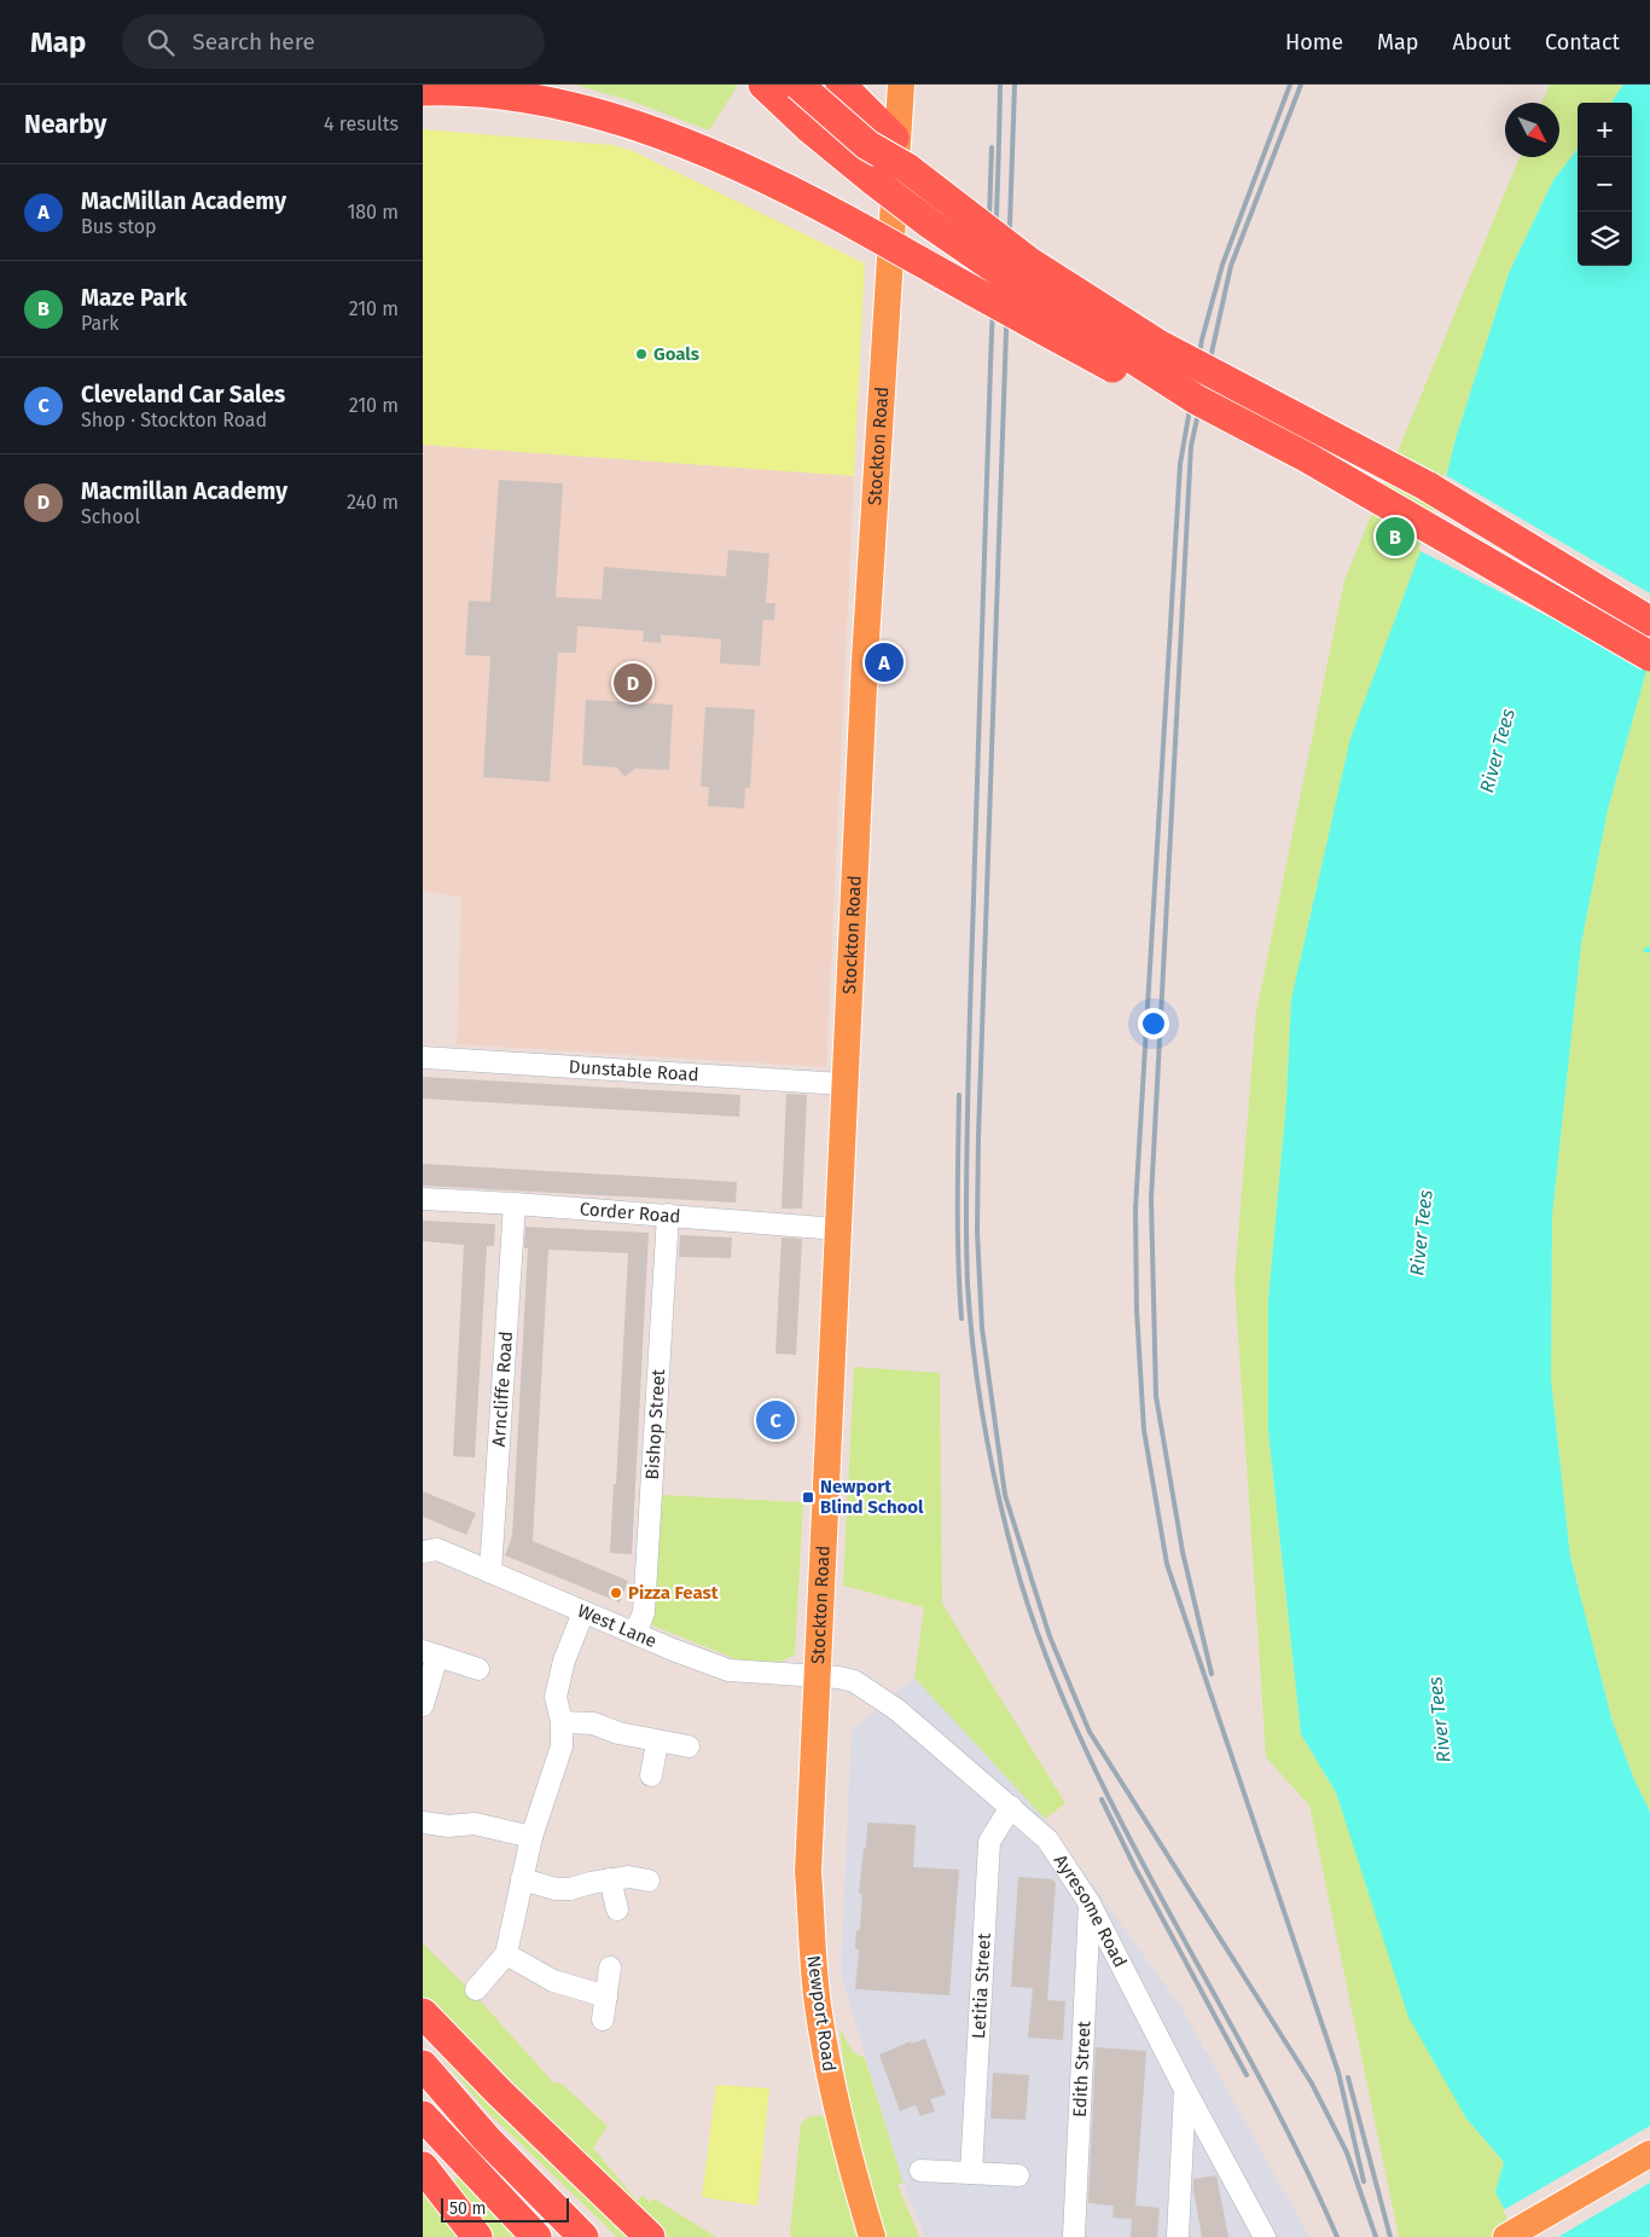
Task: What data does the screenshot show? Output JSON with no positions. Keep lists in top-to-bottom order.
{
  "streets": {
    "main road": ["Stockton Road", "Newport Road"],
    "street": [
      "Dunstable Road",
      "Corder Road",
      "Arncliffe Road",
      "Bishop Street",
      "West Lane",
      "Ayresome Road",
      "Letitia Street",
      "Edith Street"
    ]
  },
  "crossings": [
    ["Stockton Road", "Dunstable Road"],
    ["Stockton Road", "Corder Road"],
    ["Stockton Road", "West Lane"],
    ["Stockton Road", "Ayresome Road"],
    ["Stockton Road", "Newport Road"],
    ["Corder Road", "Arncliffe Road"],
    ["Corder Road", "Bishop Street"],
    ["Arncliffe Road", "West Lane"],
    ["Bishop Street", "West Lane"],
    ["West Lane", "Ayresome Road"],
    ["Ayresome Road", "Letitia Street"],
    ["Ayresome Road", "Edith Street"]
  ],
  "water": ["River Tees"],
  "places": {
    "other": ["Goals", "Pizza Feast"],
    "transit": ["Newport Blind School"]
  },
  "scale_bar": "50 m",
  "north": "bottom right",
  "page": {
    "header": "Map",
    "search": "Search here",
    "nav": [
      "Home",
      "Map",
      "About",
      "Contact"
    ],
    "heading": ["Nearby", "4 results"],
    "map_buttons": ["+", "−"],
    "list": [
      {
        "mark": "A",
        "name": "MacMillan Academy",
        "note": "Bus stop",
        "value": "180 m"
      },
      {
        "mark": "B",
        "name": "Maze Park",
        "note": "Park",
        "value": "210 m"
      },
      {
        "mark": "C",
        "name": "Cleveland Car Sales",
        "note": "Shop · Stockton Road",
        "value": "210 m"
      },
      {
        "mark": "D",
        "name": "Macmillan Academy",
        "note": "School",
        "value": "240 m"
      }
    ],
    "pins": [
      "B",
      "A",
      "D",
      "C"
    ],
    "scale": "50 m"
  }
}
